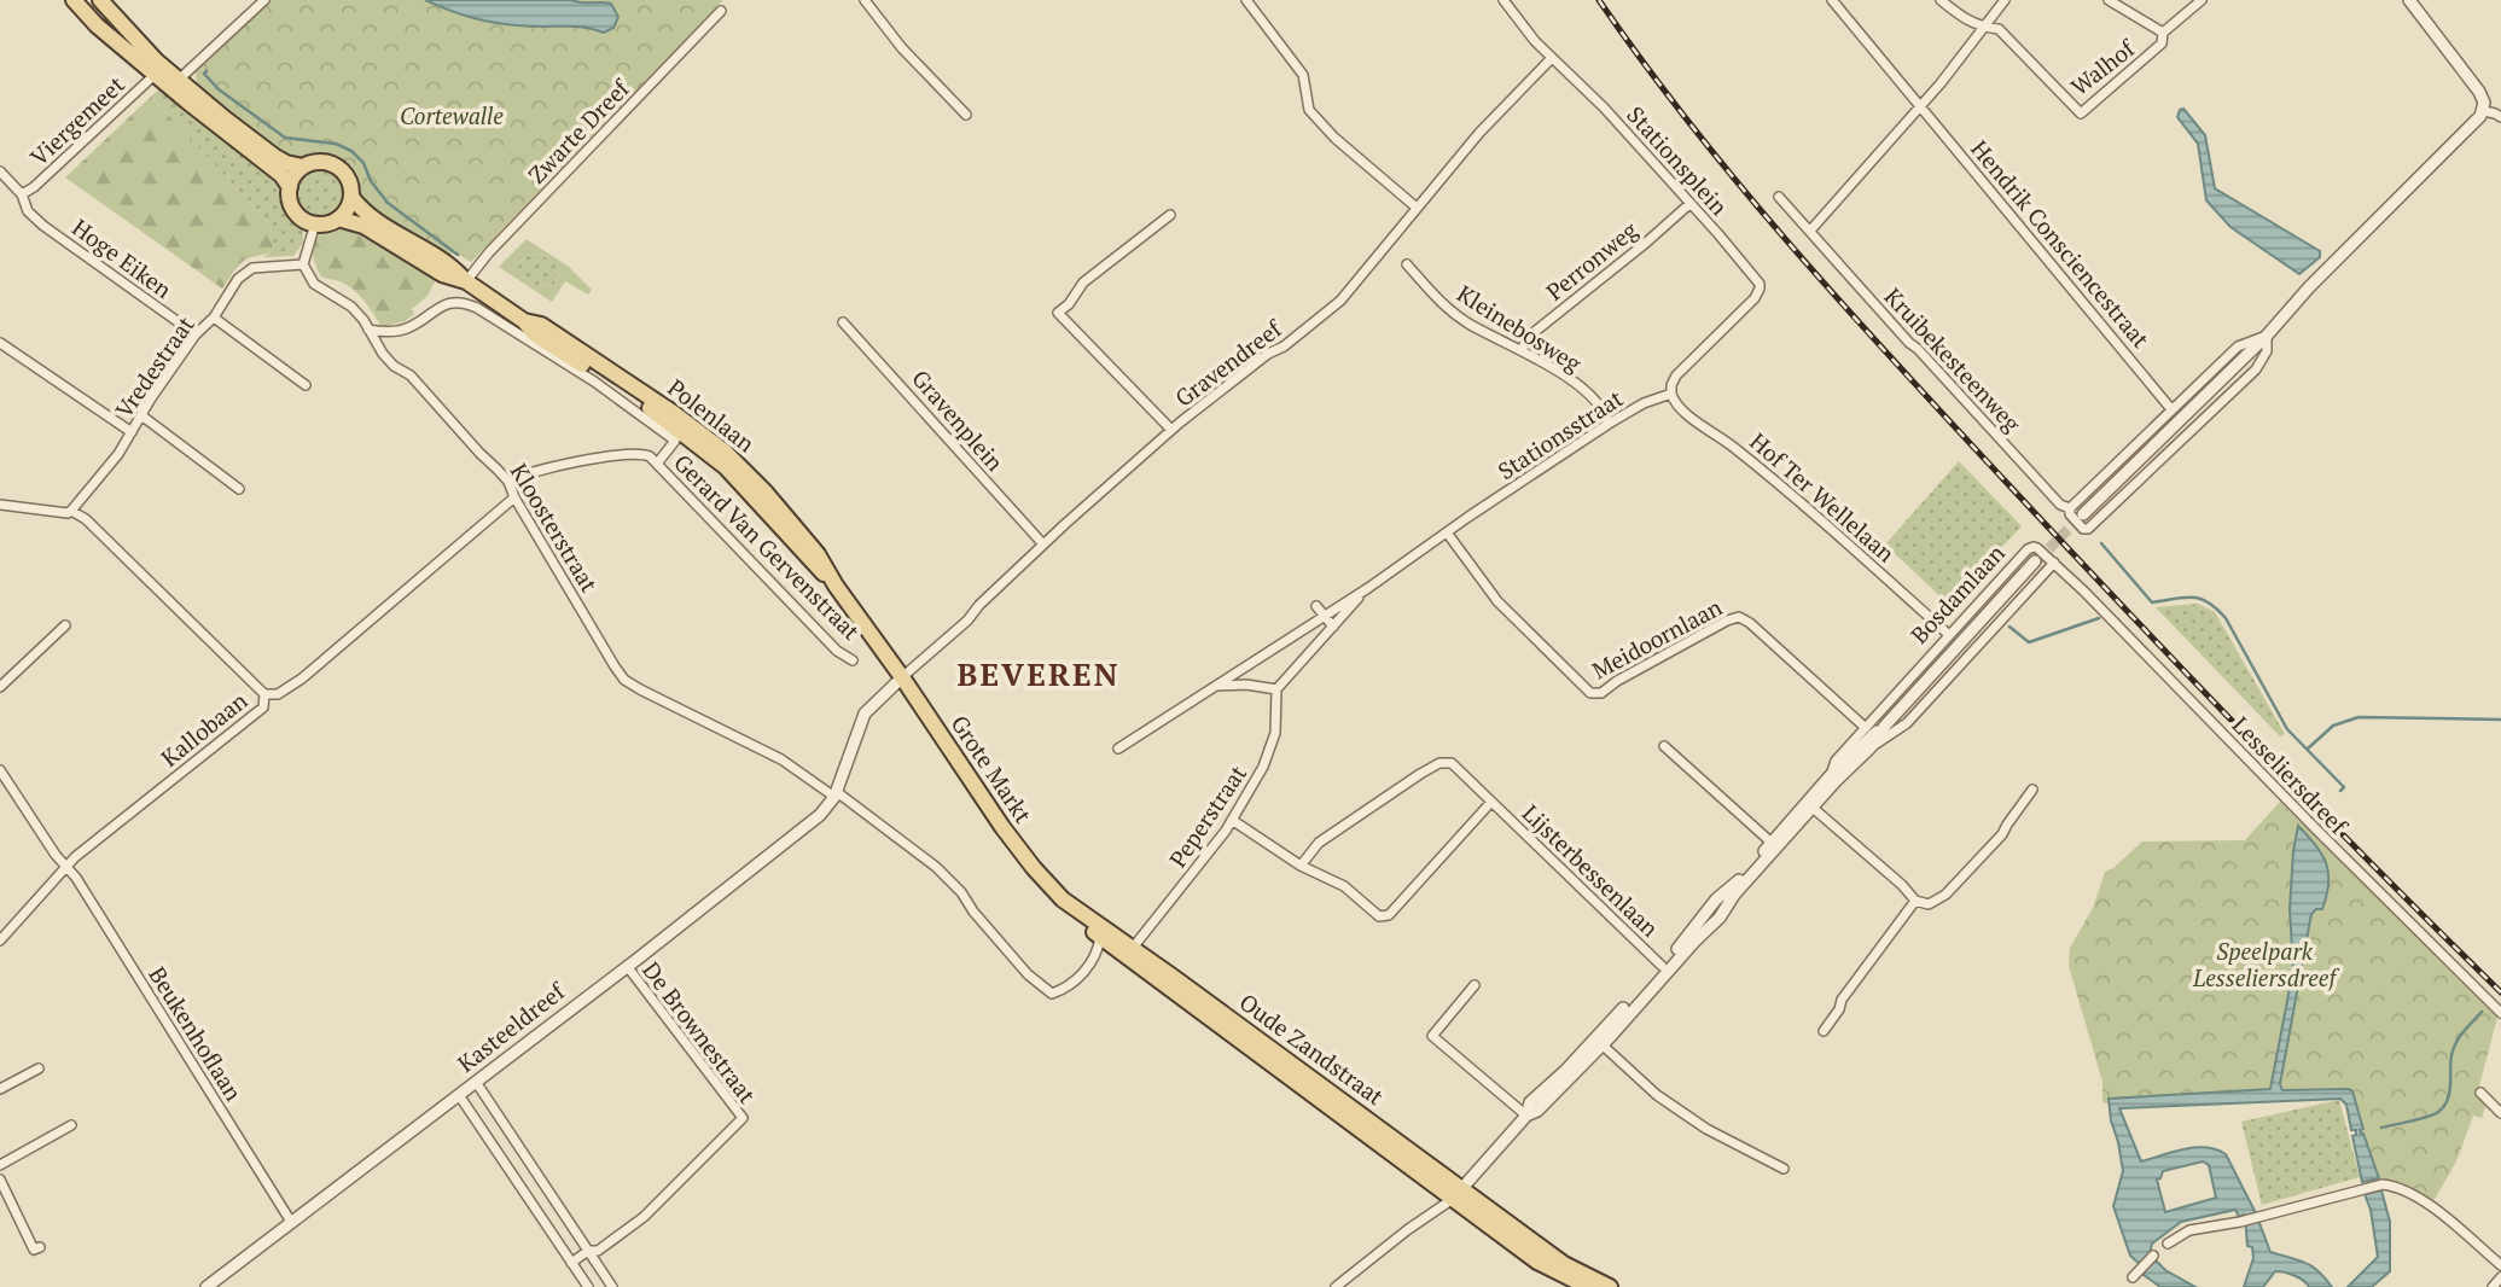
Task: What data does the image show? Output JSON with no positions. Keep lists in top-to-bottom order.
{
  "streets": {
    "main road": ["Polenlaan", "Grote Markt", "Oude Zandstraat"],
    "street": [
      "Walhof",
      "Viergemeet",
      "Zwarte Dreef",
      "Stationsplein",
      "Hendrik Consciencestraat",
      "Hoge Eiken",
      "Perronweg",
      "Kleinebosweg",
      "Kruibekesteenweg",
      "Gravendreef",
      "Vredestraat",
      "Gravenplein",
      "Stationsstraat",
      "Hof Ter Wellelaan",
      "Kloosterstraat",
      "Gerard Van Gervenstraat",
      "Bosdamlaan",
      "Meidoornlaan",
      "Kallobaan",
      "Lesseliersdreef",
      "Peperstraat",
      "Lijsterbessenlaan",
      "Kasteeldreef",
      "De Brownestraat",
      "Beukenhoflaan"
    ]
  },
  "crossings": [
    ["Viergemeet", "Hoge Eiken"],
    ["Zwarte Dreef", "Polenlaan"],
    ["Stationsplein", "Perronweg"],
    ["Stationsplein", "Gravendreef"],
    ["Stationsplein", "Stationsstraat"],
    ["Stationsplein", "Hof Ter Wellelaan"],
    ["Hoge Eiken", "Vredestraat"],
    ["Perronweg", "Kleinebosweg"],
    ["Kleinebosweg", "Stationsstraat"],
    ["Gravendreef", "Polenlaan"],
    ["Gravendreef", "Gravenplein"],
    ["Gravendreef", "Grote Markt"],
    ["Vredestraat", "Kloosterstraat"],
    ["Polenlaan", "Kloosterstraat"],
    ["Polenlaan", "Gerard Van Gervenstraat"],
    ["Polenlaan", "Grote Markt"],
    ["Stationsstraat", "Hof Ter Wellelaan"],
    ["Stationsstraat", "Meidoornlaan"],
    ["Stationsstraat", "Peperstraat"],
    ["Hof Ter Wellelaan", "Bosdamlaan"],
    ["Kloosterstraat", "Gerard Van Gervenstraat"],
    ["Kloosterstraat", "Kallobaan"],
    ["Kloosterstraat", "Kasteeldreef"],
    ["Bosdamlaan", "Meidoornlaan"],
    ["Bosdamlaan", "Lesseliersdreef"],
    ["Bosdamlaan", "Lijsterbessenlaan"],
    ["Bosdamlaan", "Oude Zandstraat"],
    ["Kallobaan", "Beukenhoflaan"],
    ["Grote Markt", "Peperstraat"],
    ["Grote Markt", "Oude Zandstraat"],
    ["Peperstraat", "Lijsterbessenlaan"],
    ["Peperstraat", "Oude Zandstraat"],
    ["Kasteeldreef", "De Brownestraat"],
    ["Kasteeldreef", "Beukenhoflaan"]
  ],
  "districts": ["BEVEREN"],
  "parks": ["Cortewalle", "Speelpark Lesseliersdreef"]
}
